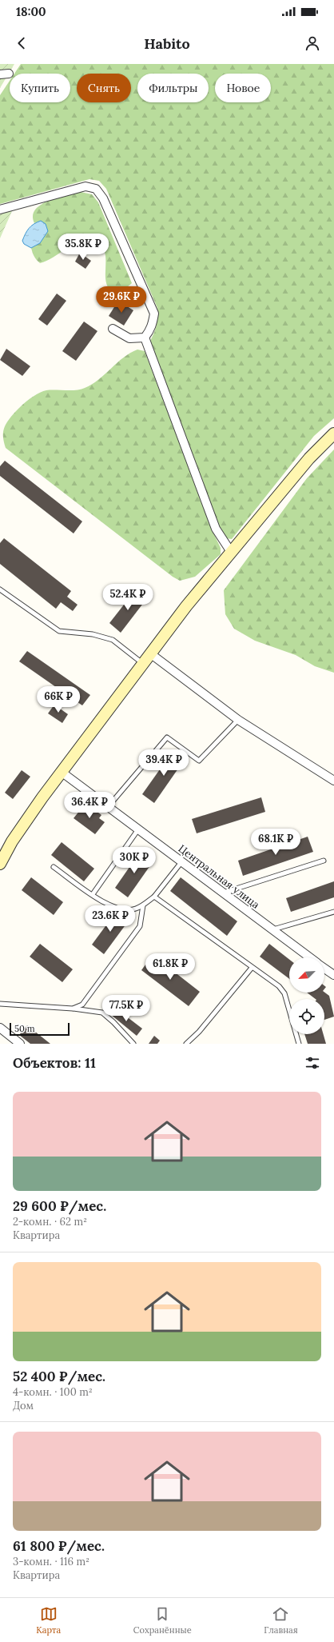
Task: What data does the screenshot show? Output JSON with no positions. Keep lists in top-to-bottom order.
{
  "streets": {
    "street": ["Центральная улица"]
  },
  "scale_bar": "50 m",
  "north": "bottom left",
  "page": {
    "status": "18:00",
    "header": "Habito",
    "chip": [
      "Купить",
      "Снять",
      "Фильтры",
      "Новое"
    ],
    "price": [
      "35.8K ₽",
      "29.6K ₽",
      "52.4K ₽",
      "66K ₽",
      "39.4K ₽",
      "36.4K ₽",
      "68.1K ₽",
      "30K ₽",
      "23.6K ₽",
      "61.8K ₽",
      "77.5K ₽"
    ],
    "scale": "50 m",
    "heading": "Объектов: 11",
    "list": [
      {
        "name": "29 600 ₽/мес.",
        "note": "2-комн. · 62 m² · Квартира"
      },
      {
        "name": "52 400 ₽/мес.",
        "note": "4-комн. · 100 m² · Дом"
      },
      {
        "name": "61 800 ₽/мес.",
        "note": "3-комн. · 116 m² · Квартира"
      }
    ],
    "tabs": ["Карта", "Сохранённые", "Главная"]
  }
}
